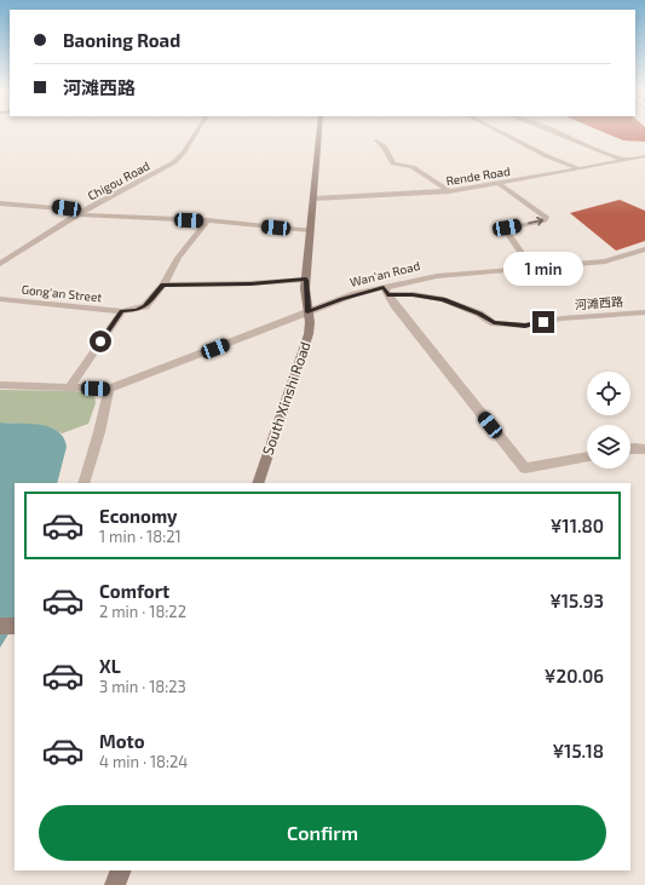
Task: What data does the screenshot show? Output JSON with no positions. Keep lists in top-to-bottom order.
{
  "streets": {
    "street": [
      "Rende Road",
      "Chigou Road",
      "Wan'an Road",
      "Gong'an Street",
      "河滩西路",
      "South Xinshi Road"
    ]
  },
  "crossings": [
    ["Rende Road", "South Xinshi Road"],
    ["Wan'an Road", "河滩西路"],
    ["Wan'an Road", "South Xinshi Road"]
  ],
  "page": {
    "banner": ["Baoning Road", "河滩西路"],
    "bubble": "1 min",
    "list": [
      {
        "name": "Economy",
        "note": "1 min · 18:21",
        "value": "¥11.80"
      },
      {
        "name": "Comfort",
        "note": "2 min · 18:22",
        "value": "¥15.93"
      },
      {
        "name": "XL",
        "note": "3 min · 18:23",
        "value": "¥20.06"
      },
      {
        "name": "Moto",
        "note": "4 min · 18:24",
        "value": "¥15.18"
      }
    ],
    "buttons": "Confirm"
  }
}
